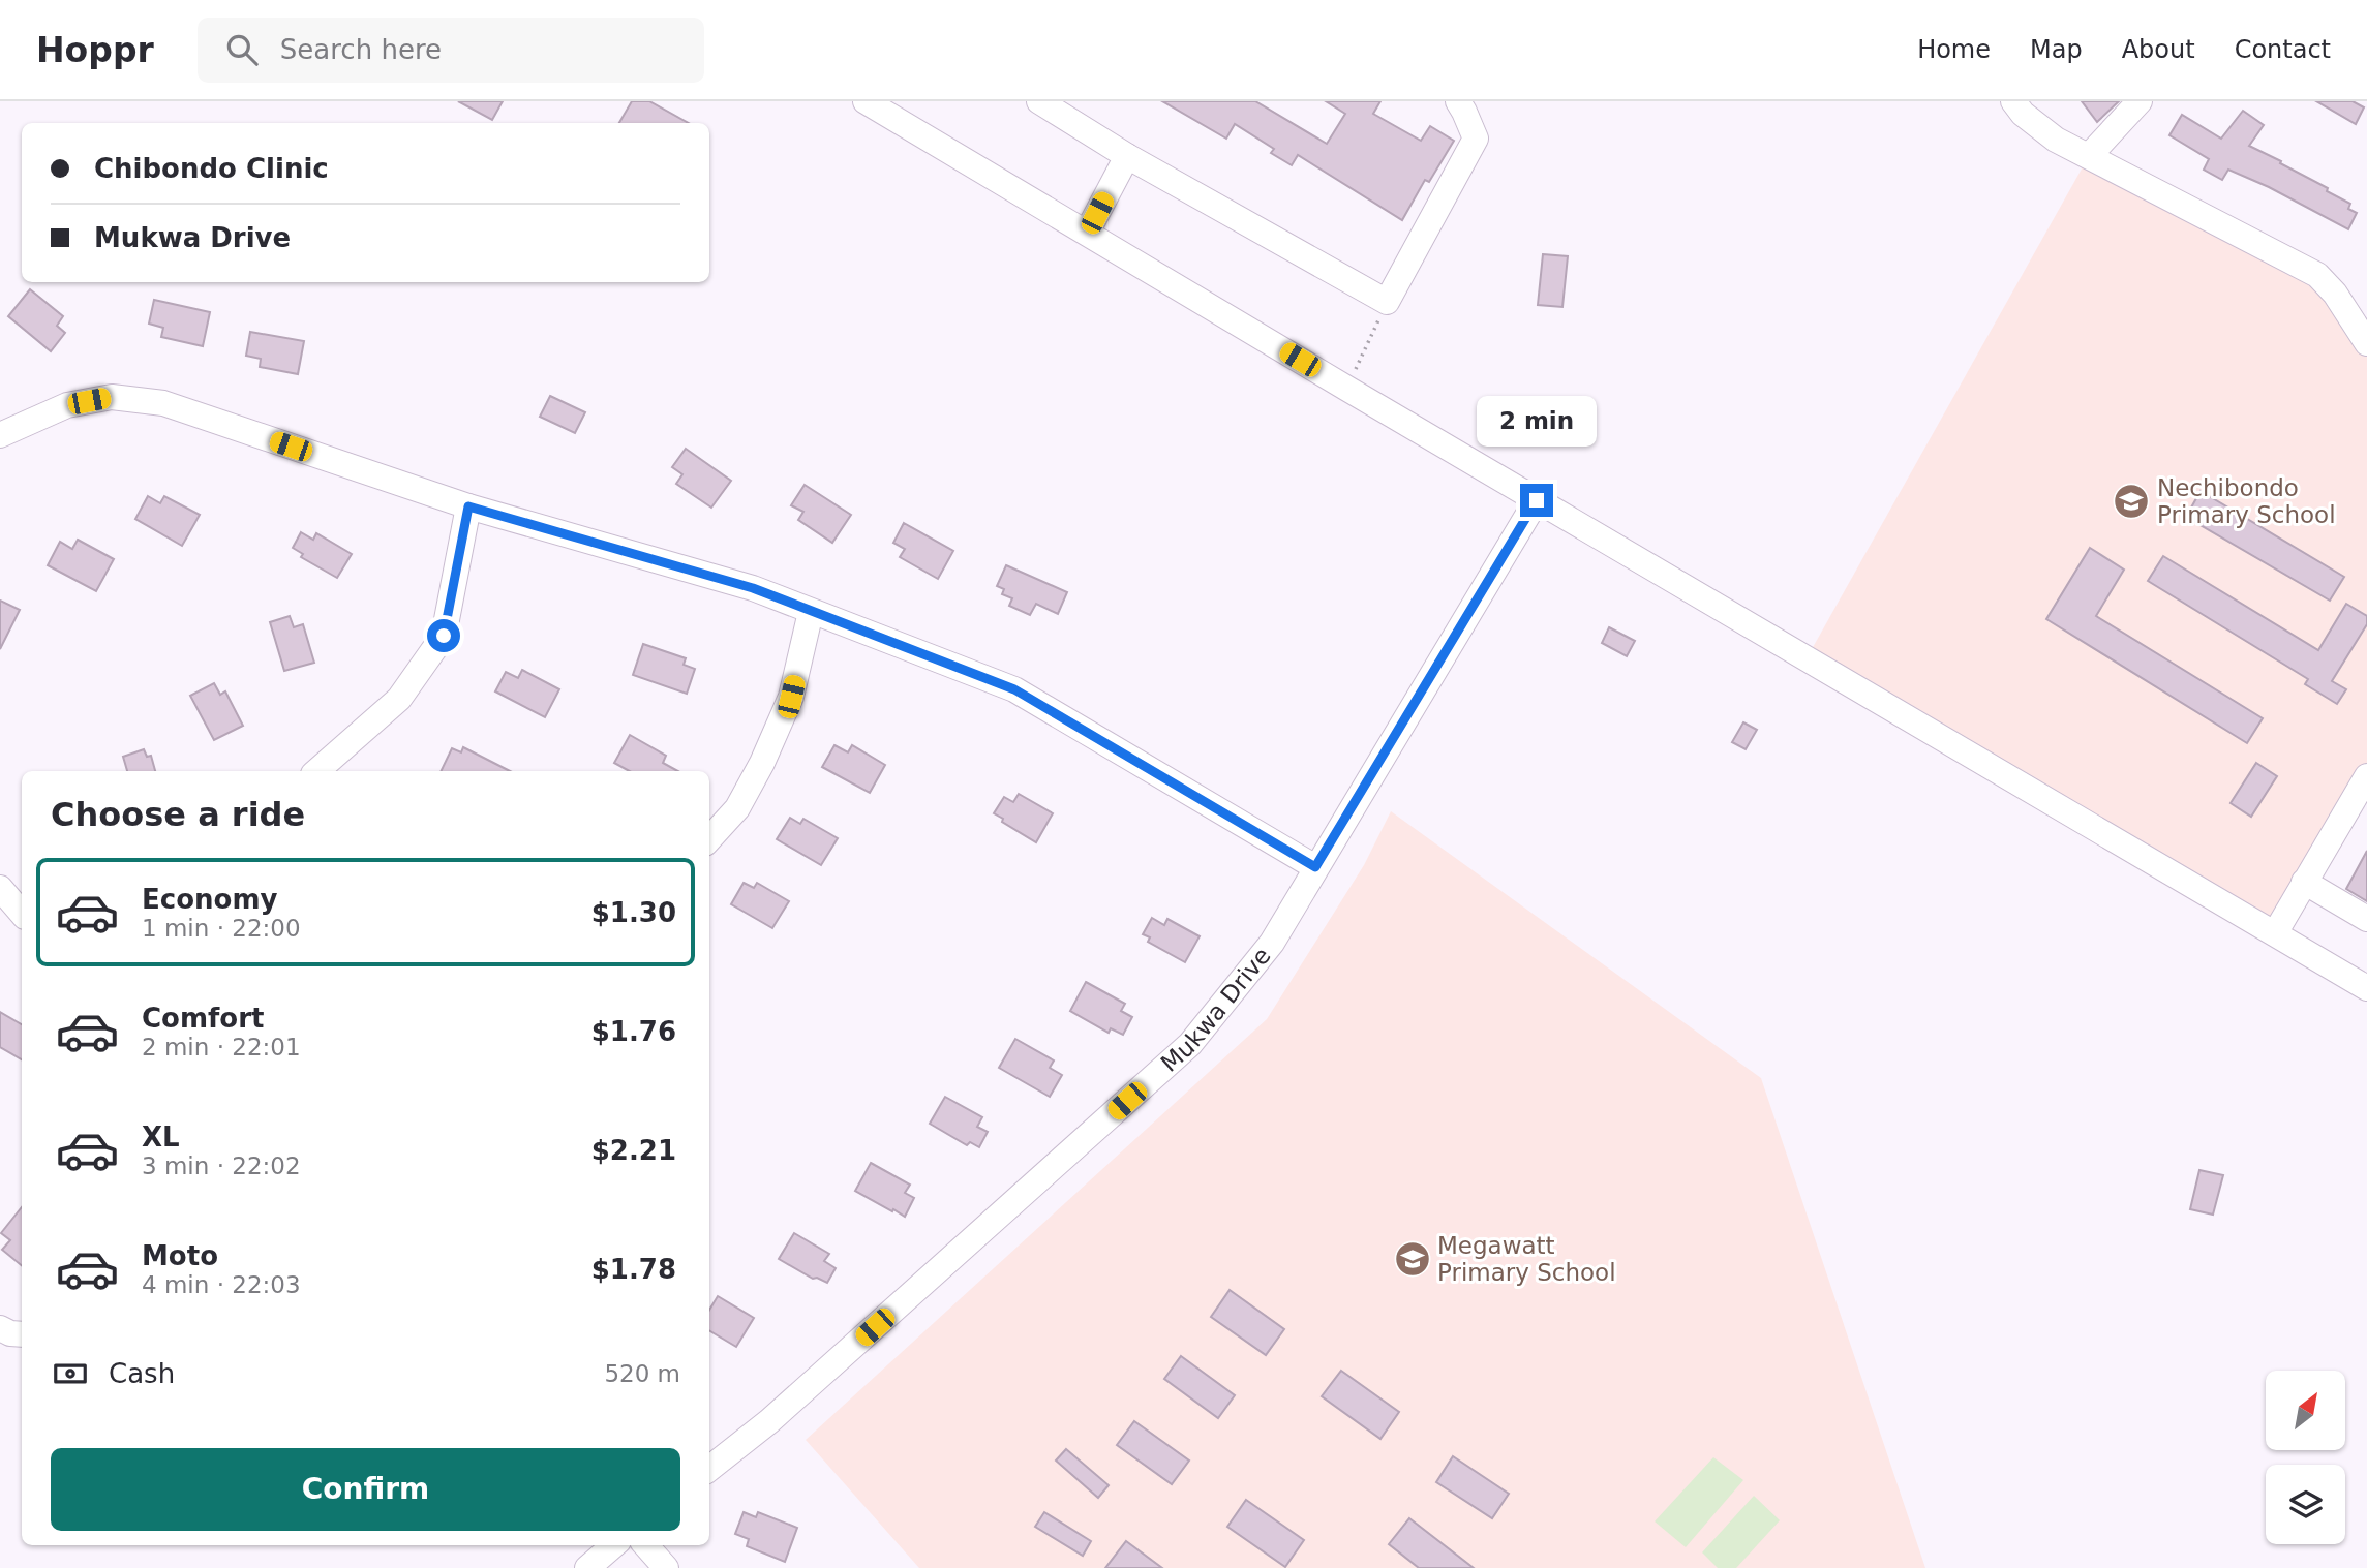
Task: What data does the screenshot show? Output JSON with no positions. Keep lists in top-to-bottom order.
{
  "streets": {
    "street": ["Mukwa Drive"]
  },
  "places": {
    "school or university": ["Nechibondo Primary School", "Megawatt Primary School"]
  },
  "north": "top right",
  "page": {
    "header": "Hoppr",
    "search": "Search here",
    "nav": [
      "Home",
      "Map",
      "About",
      "Contact"
    ],
    "banner": ["Chibondo Clinic", "Mukwa Drive"],
    "bubble": "2 min",
    "heading": "Choose a ride",
    "list": [
      {
        "name": "Economy",
        "note": "1 min · 22:00",
        "value": "$1.30"
      },
      {
        "name": "Comfort",
        "note": "2 min · 22:01",
        "value": "$1.76"
      },
      {
        "name": "XL",
        "note": "3 min · 22:02",
        "value": "$2.21"
      },
      {
        "name": "Moto",
        "note": "4 min · 22:03",
        "value": "$1.78"
      }
    ],
    "pay": ["Cash", "520 m"],
    "buttons": "Confirm"
  }
}
